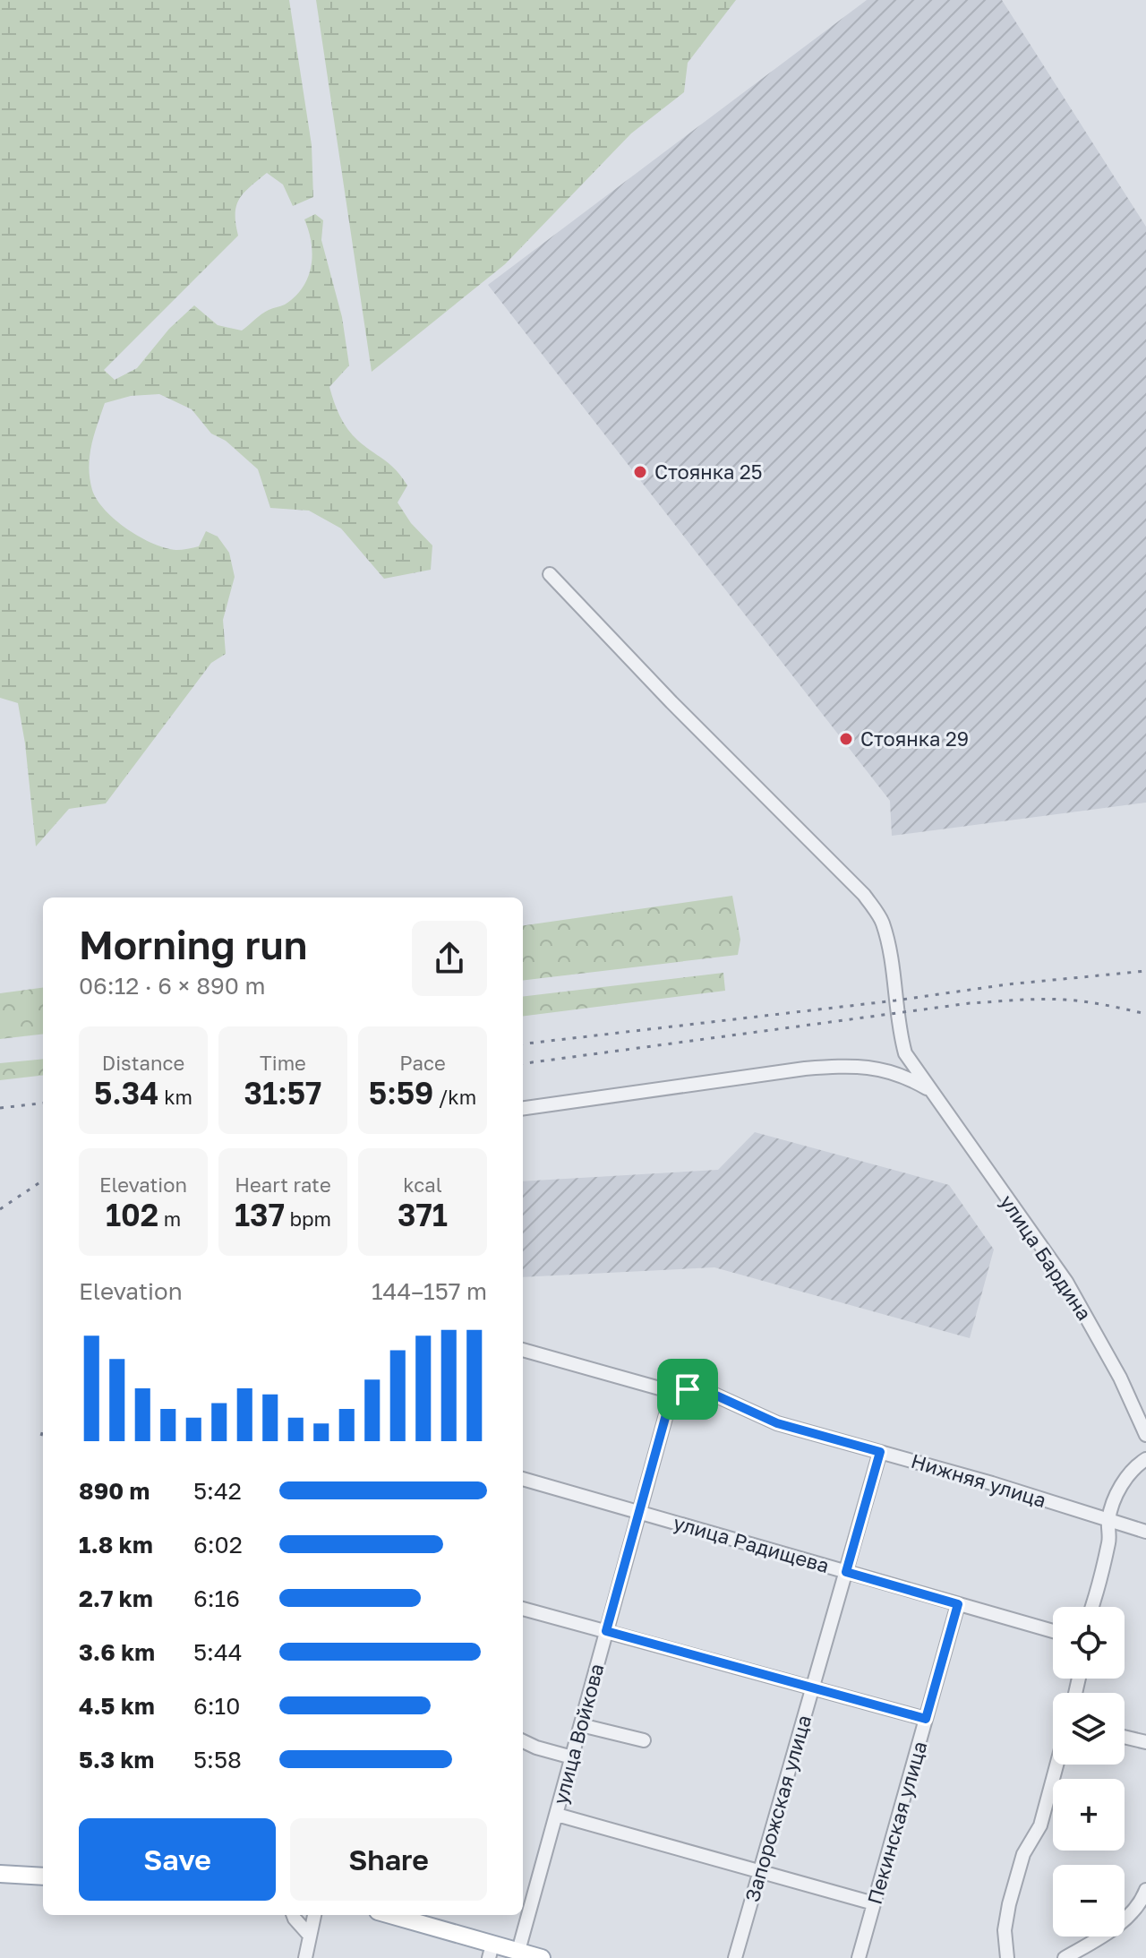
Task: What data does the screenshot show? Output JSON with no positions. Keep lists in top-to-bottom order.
{
  "streets": {
    "street": [
      "улица Бардина",
      "Нижняя улица",
      "улица Радищева",
      "улица Войкова",
      "Запорожская улица",
      "Пекинская улица"
    ]
  },
  "crossings": [
    ["Нижняя улица", "улица Войкова"],
    ["Нижняя улица", "Запорожская улица"],
    ["улица Радищева", "улица Войкова"],
    ["улица Радищева", "Запорожская улица"],
    ["улица Радищева", "Пекинская улица"]
  ],
  "places": ["Стоянка 25", "Стоянка 29"],
  "page": {
    "heading": ["Morning run", "06:12 · 6 × 890 m"],
    "stats": [
      ["Distance", "5.34 km"],
      ["Time", "31:57"],
      ["Pace", "5:59 /km"],
      ["Elevation", "102 m"],
      ["Heart rate", "137 bpm"],
      ["kcal", "371"]
    ],
    "chart": ["Elevation", "144–157 m"],
    "list": [
      {
        "name": "890 m",
        "note": "5:42"
      },
      {
        "name": "1.8 km",
        "note": "6:02"
      },
      {
        "name": "2.7 km",
        "note": "6:16"
      },
      {
        "name": "3.6 km",
        "note": "5:44"
      },
      {
        "name": "4.5 km",
        "note": "6:10"
      },
      {
        "name": "5.3 km",
        "note": "5:58"
      }
    ],
    "map_buttons": ["+", "−"],
    "buttons": ["Save", "Share"]
  }
}
